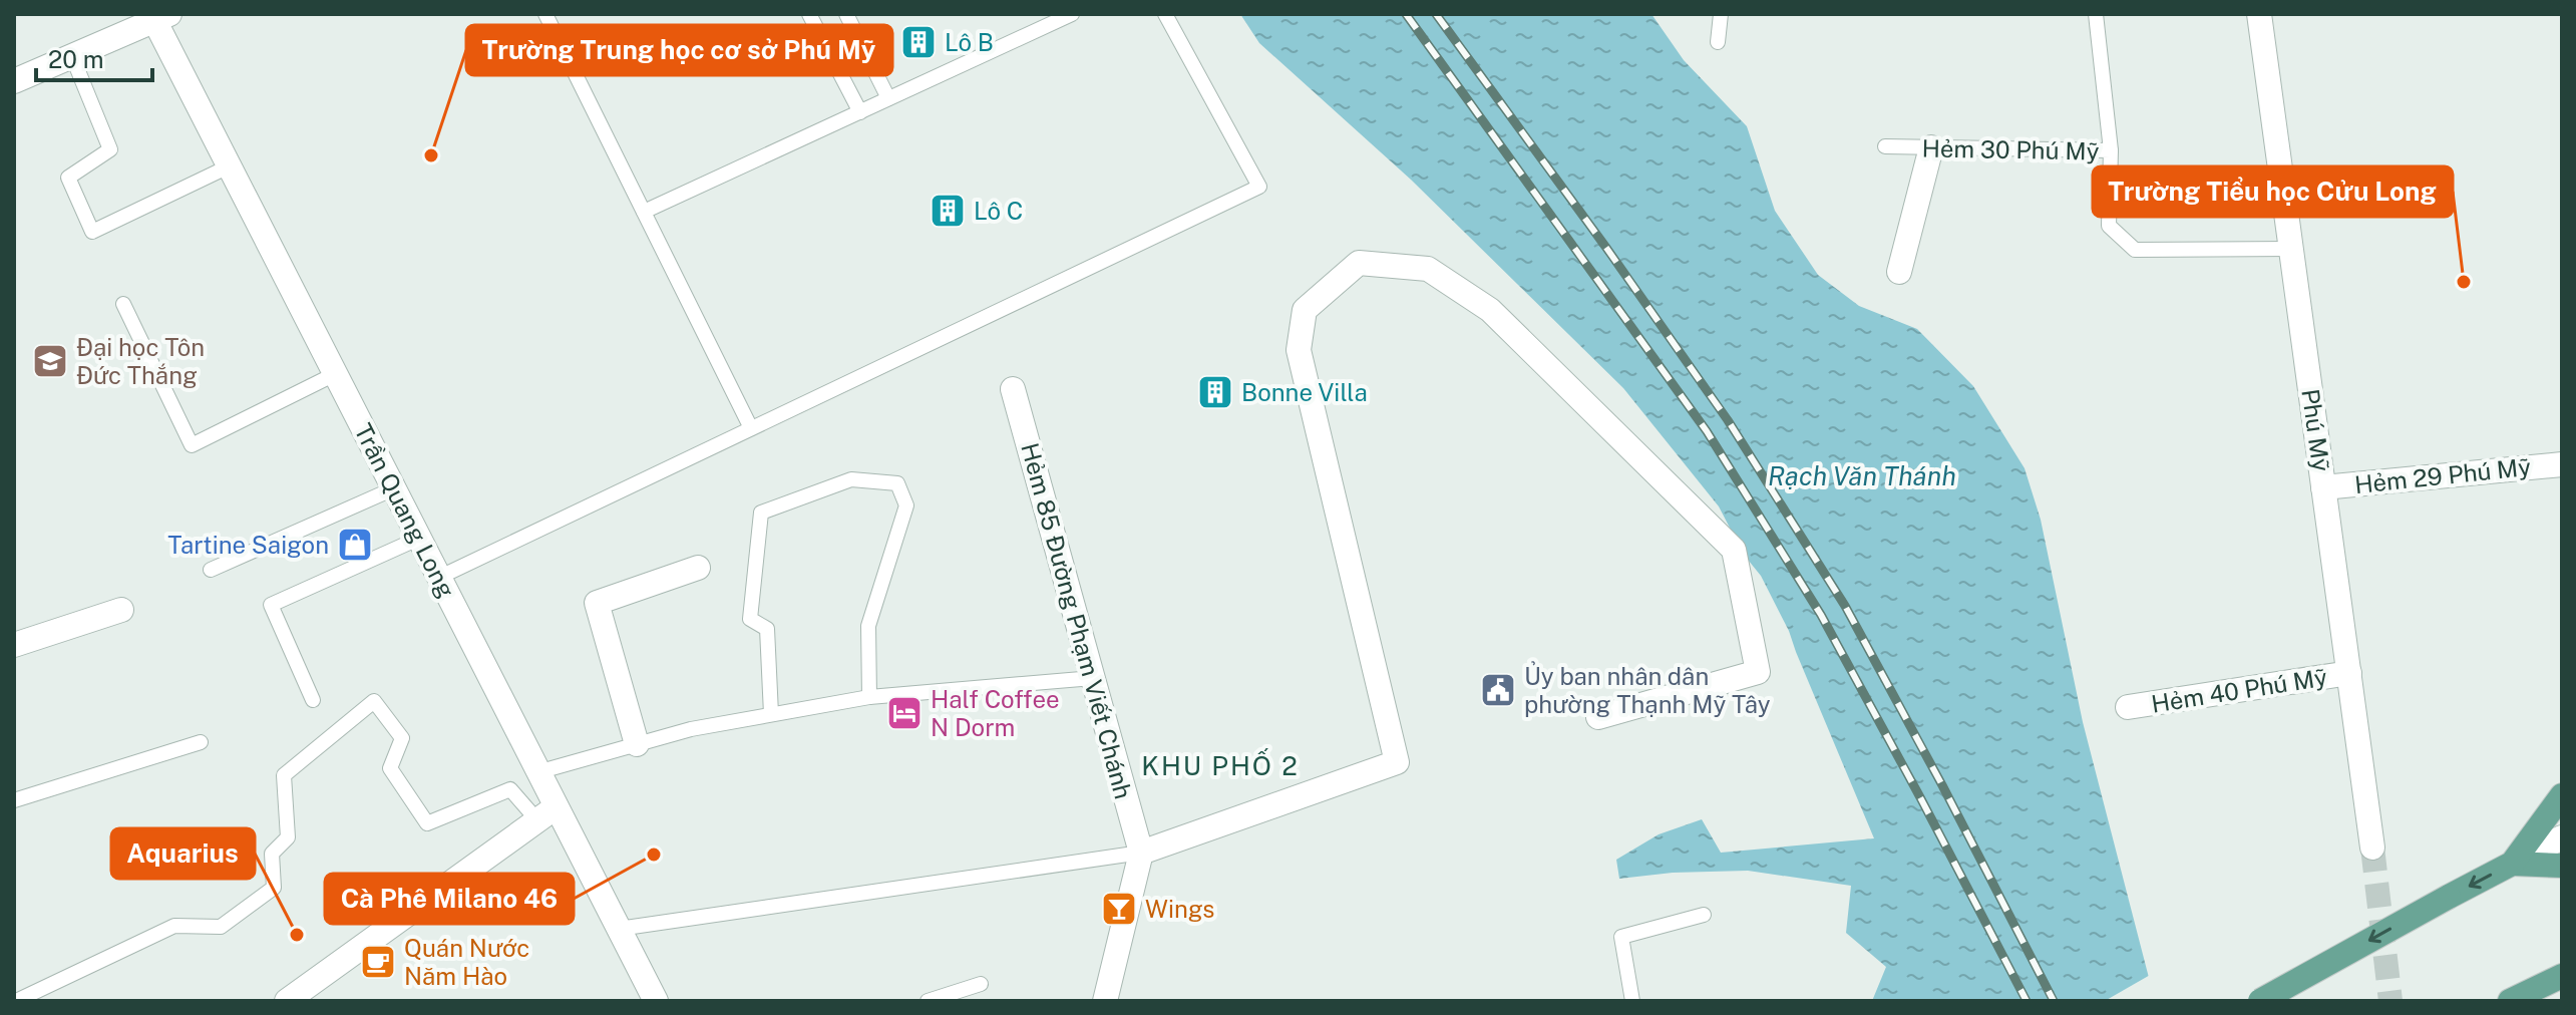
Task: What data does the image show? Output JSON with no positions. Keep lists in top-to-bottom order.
{
  "streets": {
    "street": [
      "Phú Mỹ",
      "Hẻm 29 Phú Mỹ",
      "Trần Quang Long",
      "Hẻm 85 Đường Phạm Viết Chánh",
      "Hẻm 40 Phú Mỹ"
    ],
    "lane": ["Hẻm 30 Phú Mỹ"]
  },
  "crossings": [
    ["Hẻm 30 Phú Mỹ", "Phú Mỹ"],
    ["Phú Mỹ", "Hẻm 29 Phú Mỹ"],
    ["Phú Mỹ", "Hẻm 40 Phú Mỹ"]
  ],
  "districts": ["KHU PHỐ 2"],
  "water": ["Rạch Văn Thánh"],
  "places": {
    "building": ["Lô B", "Lô C", "Bonne Villa"],
    "other": [
      "Trường Trung học cơ sở Phú Mỹ",
      "Trường Tiểu học Cửu Long",
      "Cà Phê Milano 46",
      "Aquarius"
    ],
    "school or university": ["Đại học Tôn Đức Thắng"],
    "shop": ["Tartine Saigon"],
    "public building": ["Ủy ban nhân dân phường Thạnh Mỹ Tây"],
    "hotel": ["Half Coffee N Dorm"],
    "bar": ["Wings"],
    "cafe": ["Quán Nước Năm Hào"]
  },
  "scale_bar": "20 m"
}
